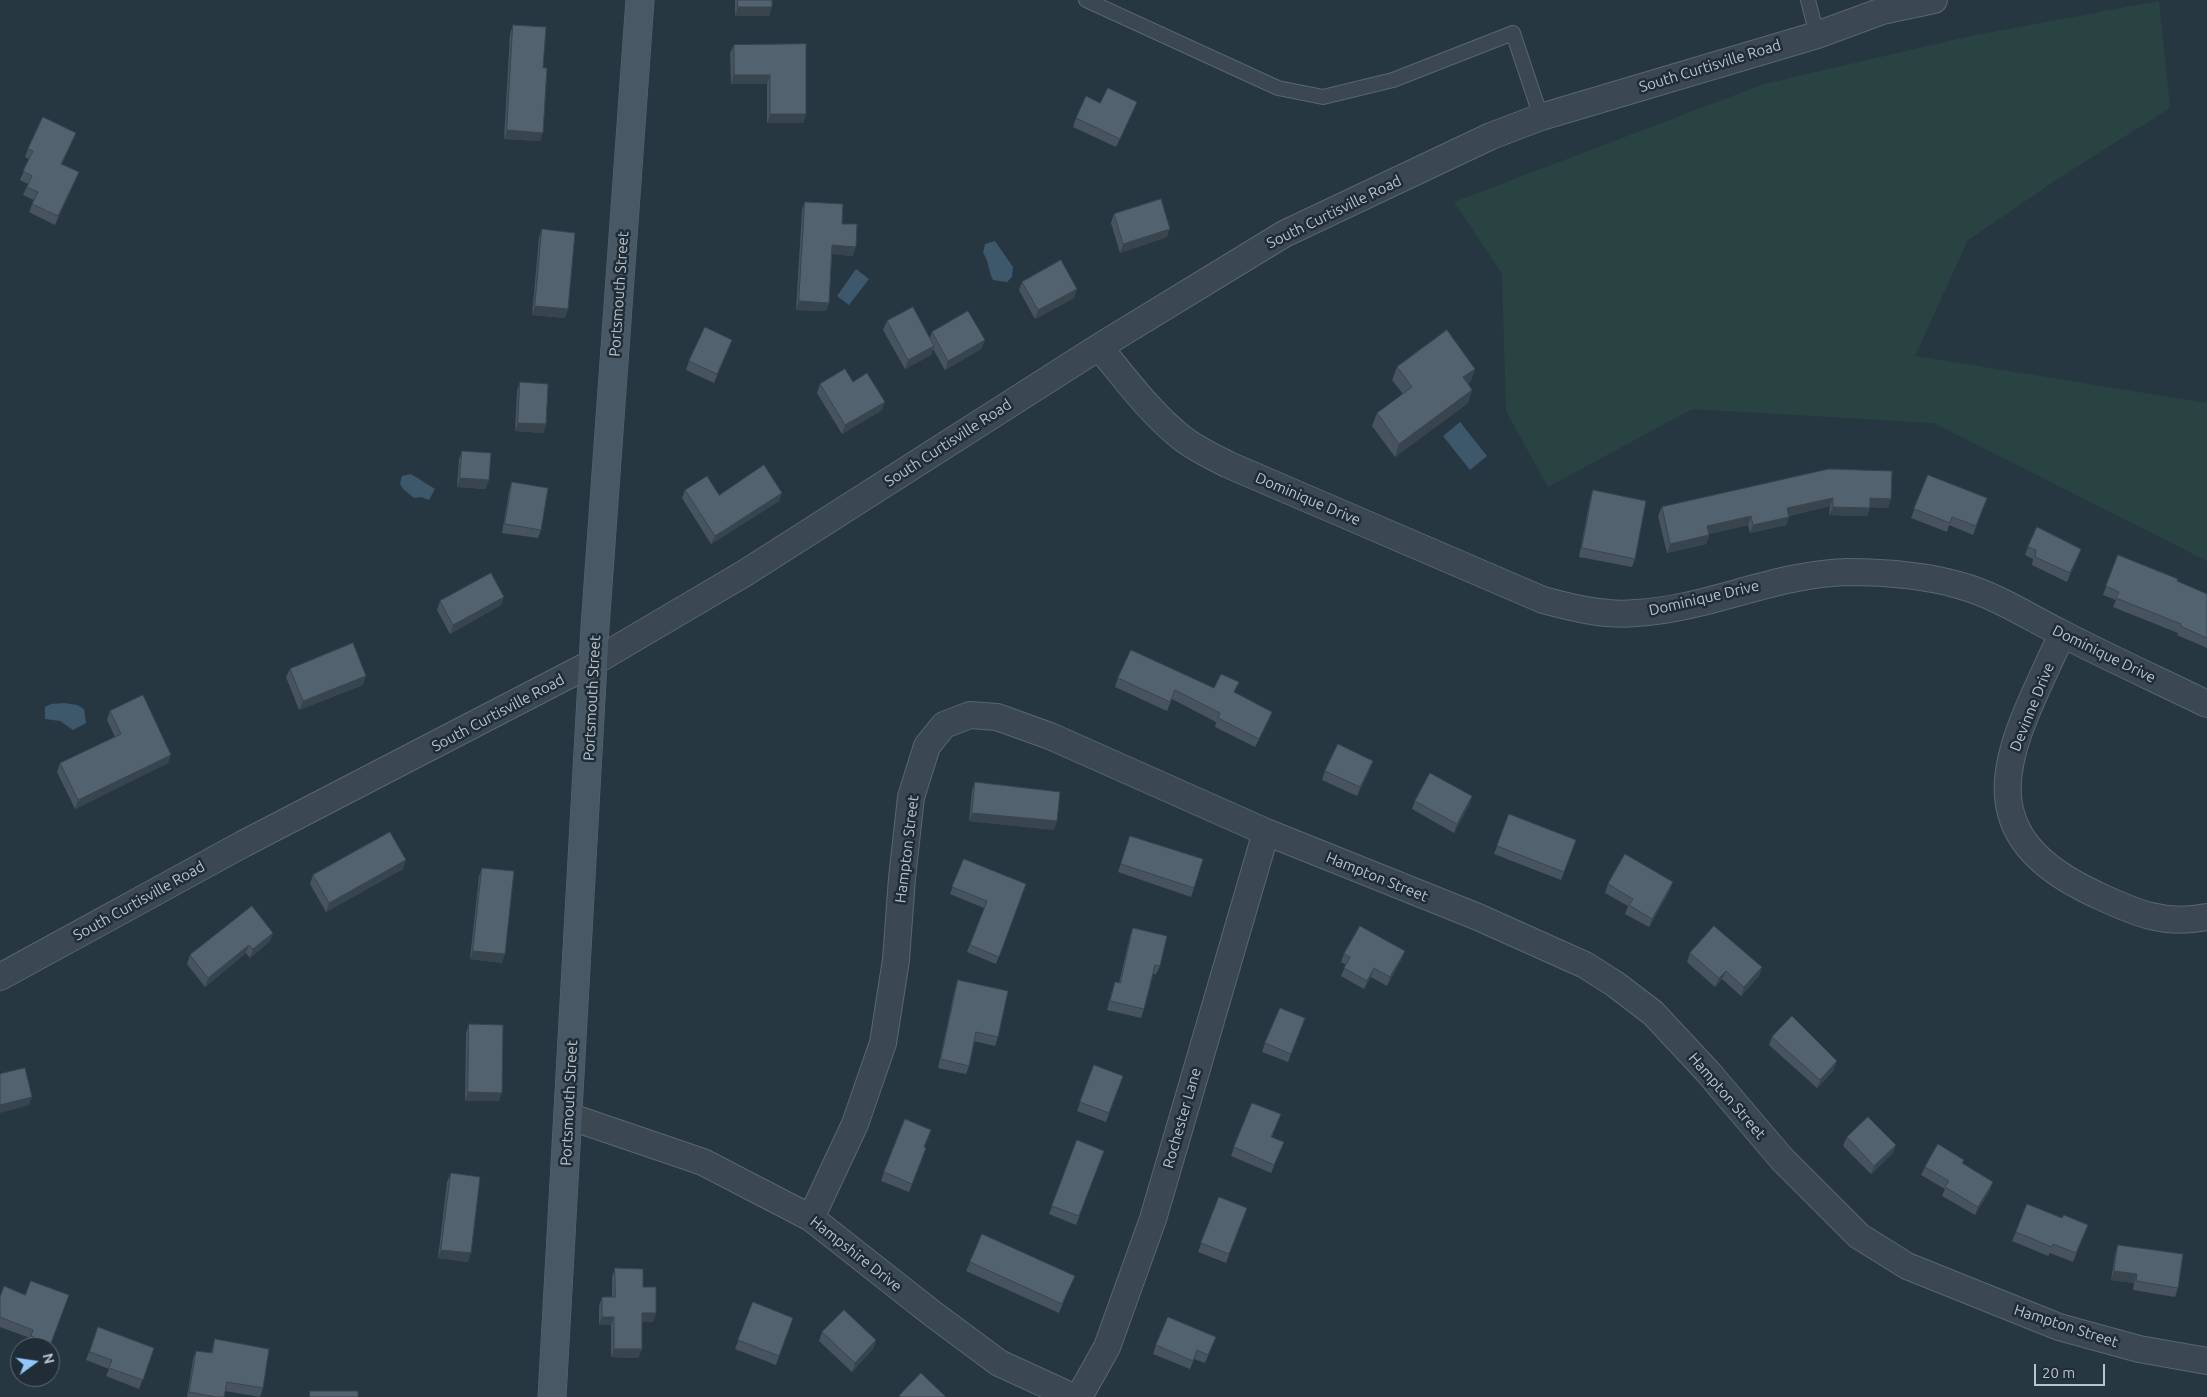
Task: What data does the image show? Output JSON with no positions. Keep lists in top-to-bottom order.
{
  "streets": {
    "street": [
      "South Curtisville Road",
      "Portsmouth Street",
      "Dominique Drive",
      "Devinne Drive",
      "Hampton Street",
      "Rochester Lane",
      "Hampshire Drive"
    ]
  },
  "crossings": [
    ["South Curtisville Road", "Portsmouth Street"],
    ["South Curtisville Road", "Dominique Drive"],
    ["Portsmouth Street", "Hampshire Drive"],
    ["Dominique Drive", "Devinne Drive"],
    ["Hampton Street", "Rochester Lane"],
    ["Hampton Street", "Hampshire Drive"]
  ],
  "scale_bar": "20 m",
  "north": "right"
}
